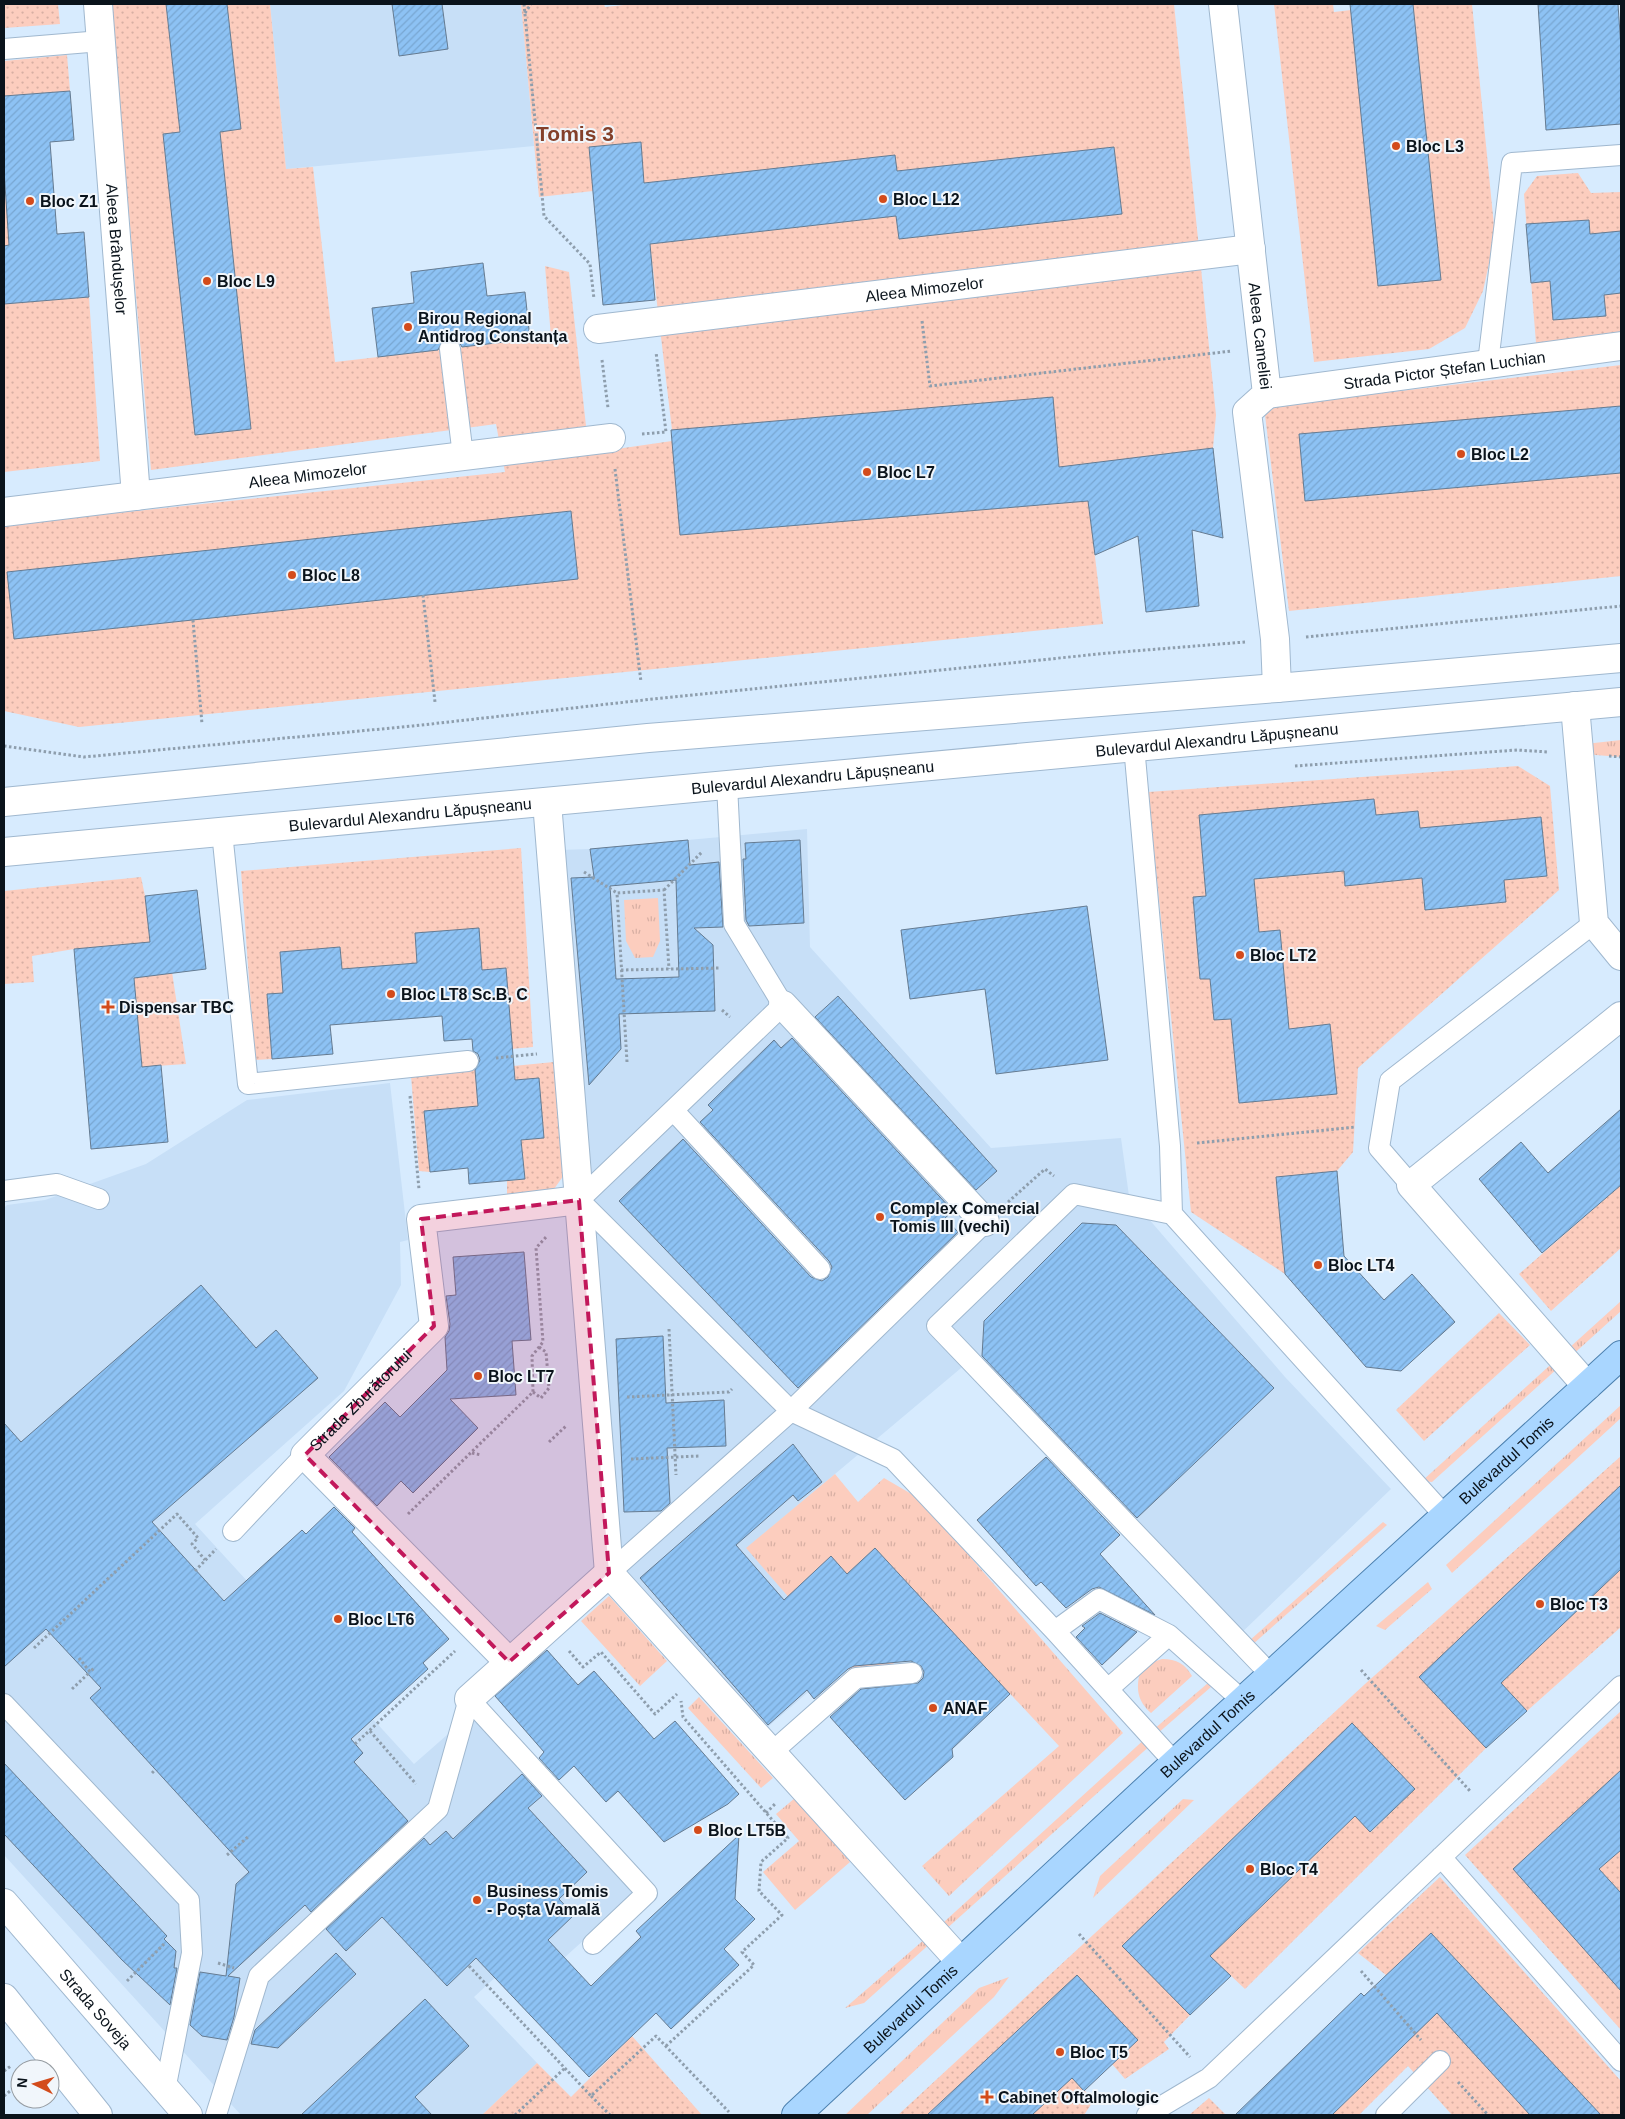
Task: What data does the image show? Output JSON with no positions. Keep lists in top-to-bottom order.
{
  "streets": {
    "main road": ["Bulevardul Tomis"],
    "street": [
      "Aleea Brândușelor",
      "Aleea Mimozelor",
      "Aleea Cameliei",
      "Strada Pictor Ștefan Luchian",
      "Bulevardul Alexandru Lăpușneanu",
      "Strada Zburătorului",
      "Strada Soveja"
    ]
  },
  "crossings": [
    ["Aleea Brândușelor", "Aleea Mimozelor"],
    ["Aleea Mimozelor", "Aleea Cameliei"],
    ["Aleea Cameliei", "Strada Pictor Ștefan Luchian"]
  ],
  "districts": ["Tomis 3"],
  "places": {
    "other": [
      "Bloc L3",
      "Bloc L12",
      "Bloc Z1",
      "Bloc L9",
      "Birou Regional Antidrog Constanța",
      "Bloc L2",
      "Bloc L7",
      "Bloc L8",
      "Bloc LT2",
      "Bloc LT8 Sc.B, C",
      "Complex Comercial Tomis III (vechi)",
      "Bloc LT4",
      "Bloc LT7",
      "Bloc T3",
      "Bloc LT6",
      "ANAF",
      "Bloc LT5B",
      "Bloc T4",
      "Business Tomis - Poșta Vamală",
      "Bloc T5"
    ],
    "health": ["Dispensar TBC", "Cabinet Oftalmologic"]
  },
  "north": "left"
}
